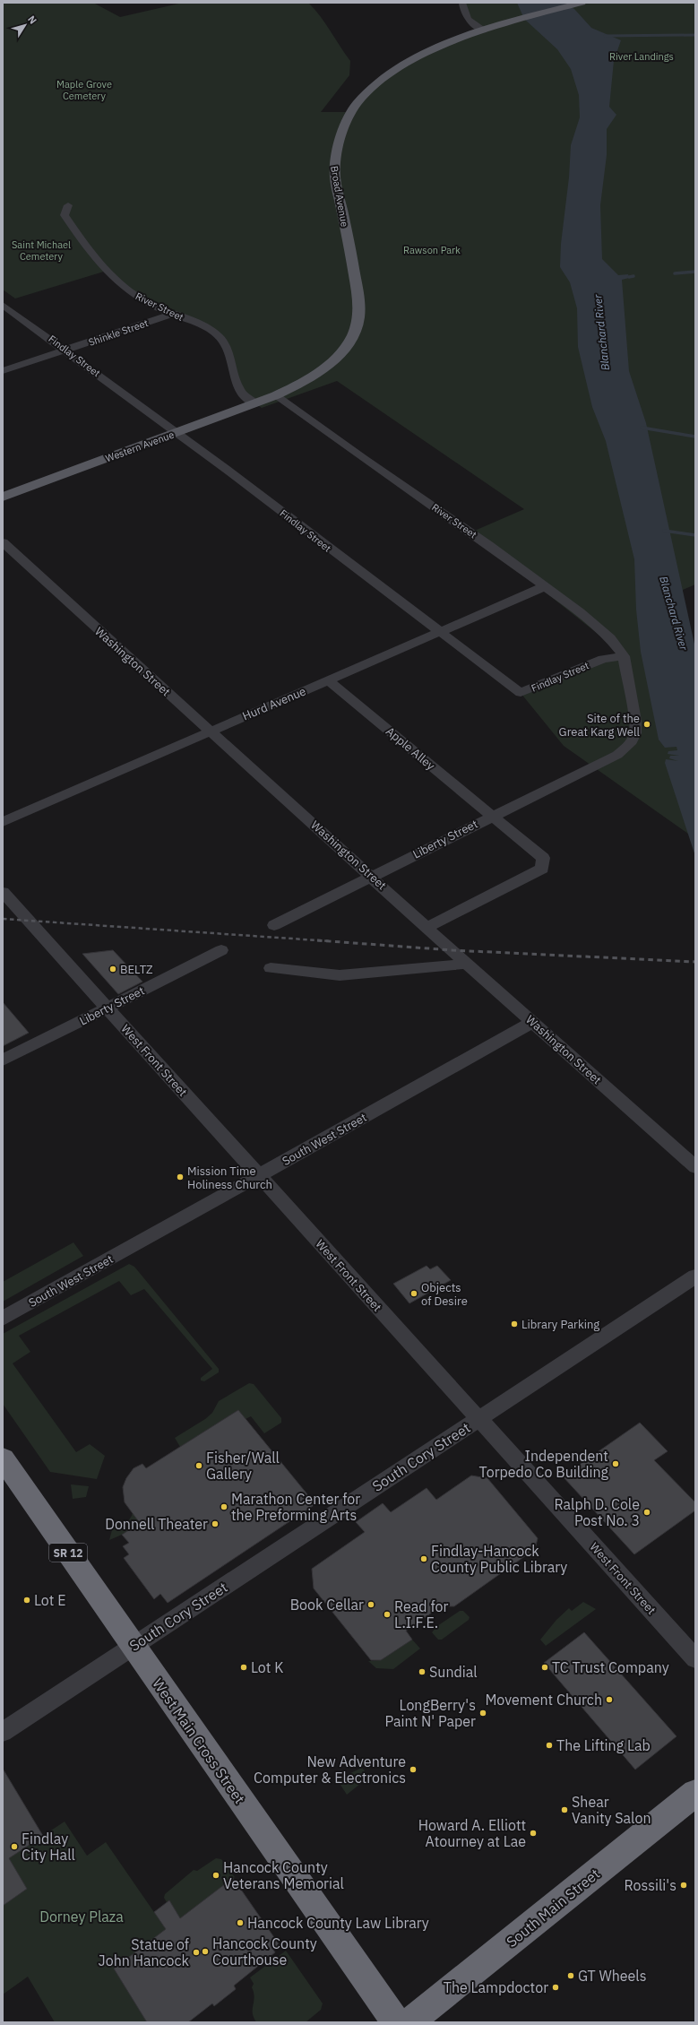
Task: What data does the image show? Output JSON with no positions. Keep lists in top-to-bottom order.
{
  "streets": {
    "highway": ["SR 12", "West Main Cross Street", "South Main Street"],
    "main road": ["Broad Avenue", "Western Avenue"],
    "street": [
      "River Street",
      "Shinkle Street",
      "Findlay Street",
      "Washington Street",
      "Hurd Avenue",
      "Apple Alley",
      "Liberty Street",
      "West Front Street",
      "South West Street",
      "South Cory Street"
    ]
  },
  "crossings": [
    ["Broad Avenue", "River Street"],
    ["Broad Avenue", "Western Avenue"],
    ["River Street", "Shinkle Street"],
    ["River Street", "Findlay Street"],
    ["River Street", "Western Avenue"],
    ["River Street", "Hurd Avenue"],
    ["River Street", "Liberty Street"],
    ["Shinkle Street", "Findlay Street"],
    ["Findlay Street", "Western Avenue"],
    ["Findlay Street", "Hurd Avenue"],
    ["Findlay Street", "Liberty Street"],
    ["Washington Street", "Hurd Avenue"],
    ["Washington Street", "Apple Alley"],
    ["Washington Street", "Liberty Street"],
    ["Washington Street", "South West Street"],
    ["Hurd Avenue", "Apple Alley"],
    ["Apple Alley", "Liberty Street"],
    ["Liberty Street", "West Front Street"],
    ["West Front Street", "South West Street"],
    ["West Front Street", "South Cory Street"],
    ["South Cory Street", "West Main Cross Street"]
  ],
  "water": ["Blanchard River"],
  "parks": [
    "River Landings",
    "Maple Grove Cemetery",
    "Saint Michael Cemetery",
    "Rawson Park",
    "Dorney Plaza"
  ],
  "places": [
    "Site of the Great Karg Well",
    "BELTZ",
    "Mission Time Holiness Church",
    "Objects of Desire",
    "Library Parking",
    "Independent Torpedo Co Building",
    "Fisher/Wall Gallery",
    "Marathon Center for the Preforming Arts",
    "Ralph D. Cole Post No. 3",
    "Donnell Theater",
    "Findlay-Hancock County Public Library",
    "Lot E",
    "Book Cellar",
    "Read for L.I.F.E.",
    "Lot K",
    "TC Trust Company",
    "Sundial",
    "Movement Church",
    "LongBerry's Paint N' Paper",
    "The Lifting Lab",
    "New Adventure Computer & Electronics",
    "Shear Vanity Salon",
    "Howard A. Elliott Atourney at Lae",
    "Findlay City Hall",
    "Hancock County Veterans Memorial",
    "Rossili's",
    "Hancock County Law Library",
    "Hancock County Courthouse",
    "Statue of John Hancock",
    "GT Wheels",
    "The Lampdoctor"
  ],
  "north": "top right"
}
